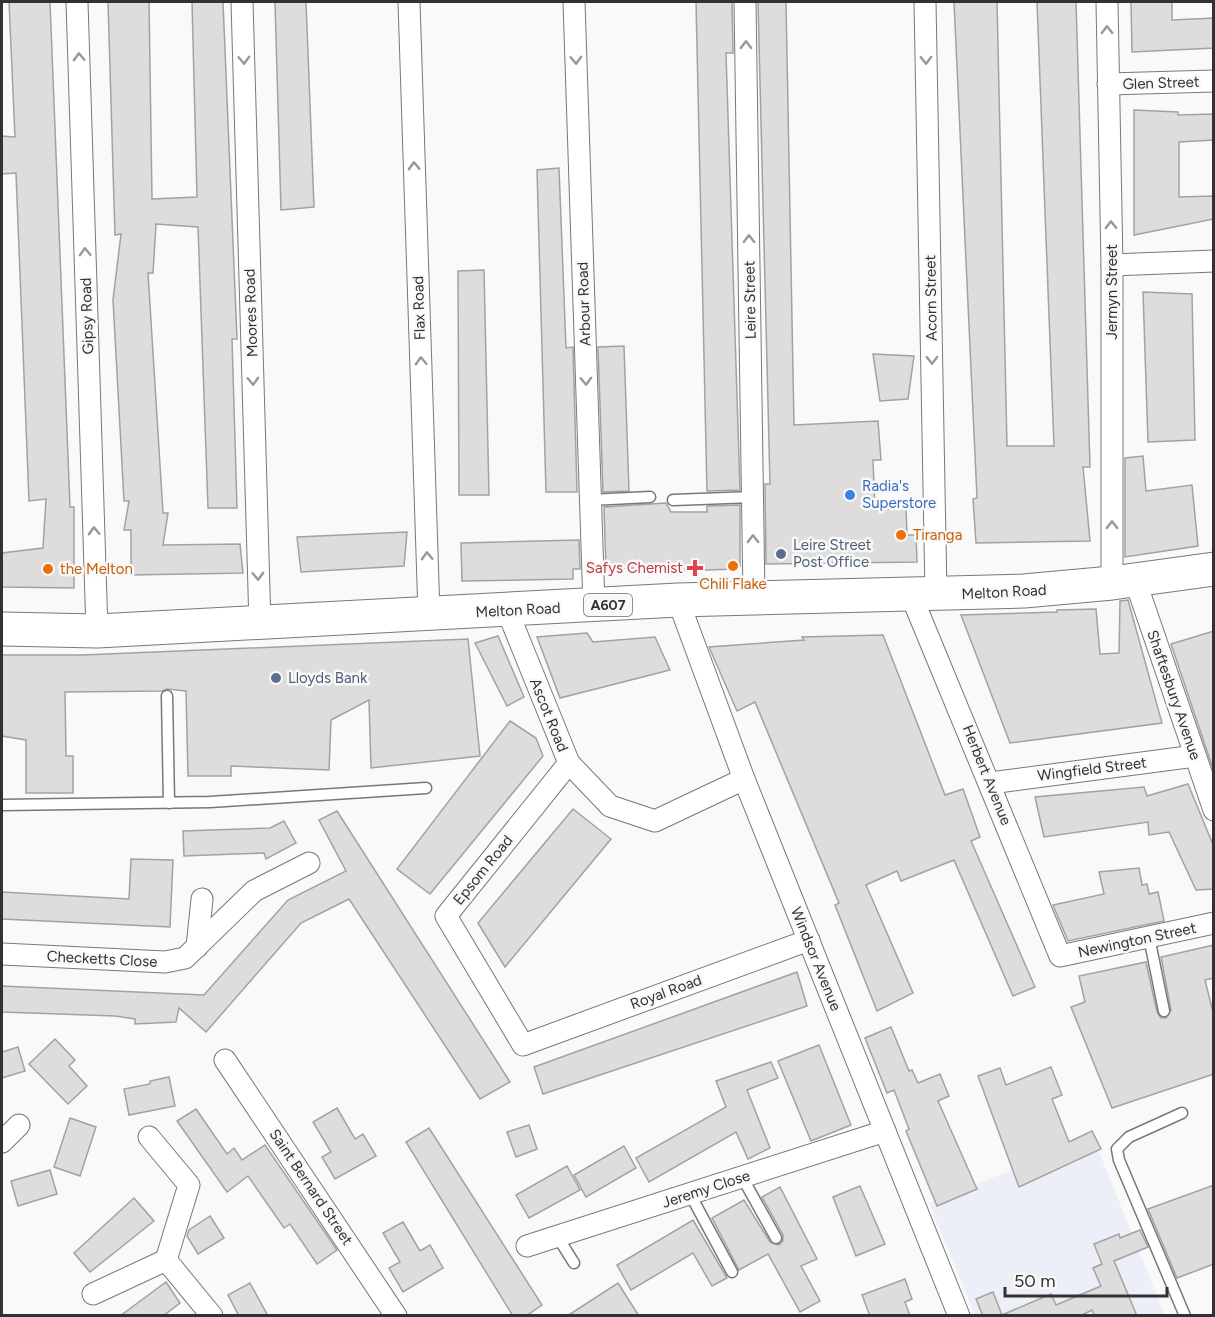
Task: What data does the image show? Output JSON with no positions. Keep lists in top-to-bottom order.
{
  "streets": {
    "main road": ["Melton Road", "A607"],
    "street": [
      "Glen Street",
      "Jermyn Street",
      "Acorn Street",
      "Leire Street",
      "Arbour Road",
      "Flax Road",
      "Moores Road",
      "Gipsy Road",
      "Shaftesbury Avenue",
      "Ascot Road",
      "Wingfield Street",
      "Herbert Avenue",
      "Epsom Road",
      "Newington Street",
      "Checketts Close",
      "Windsor Avenue",
      "Royal Road",
      "Saint Bernard Street",
      "Jeremy Close"
    ]
  },
  "crossings": [
    ["Glen Street", "Jermyn Street"],
    ["Jermyn Street", "Melton Road"],
    ["Jermyn Street", "Shaftesbury Avenue"],
    ["Acorn Street", "Melton Road"],
    ["Acorn Street", "Herbert Avenue"],
    ["Leire Street", "Melton Road"],
    ["Arbour Road", "Melton Road"],
    ["Flax Road", "Melton Road"],
    ["Moores Road", "Melton Road"],
    ["Gipsy Road", "Melton Road"],
    ["Melton Road", "Shaftesbury Avenue"],
    ["Melton Road", "Ascot Road"],
    ["Melton Road", "Herbert Avenue"],
    ["Melton Road", "Windsor Avenue"],
    ["Shaftesbury Avenue", "Wingfield Street"],
    ["Ascot Road", "Epsom Road"],
    ["Ascot Road", "Windsor Avenue"],
    ["Wingfield Street", "Herbert Avenue"],
    ["Herbert Avenue", "Newington Street"],
    ["Epsom Road", "Royal Road"],
    ["Windsor Avenue", "Royal Road"],
    ["Windsor Avenue", "Jeremy Close"]
  ],
  "one_way": [
    "Jermyn Street",
    "Acorn Street",
    "Leire Street",
    "Arbour Road",
    "Flax Road",
    "Moores Road",
    "Gipsy Road"
  ],
  "places": {
    "other": [
      "Radia's Superstore",
      "Tiranga",
      "Leire Street Post Office",
      "Chili Flake",
      "the Melton",
      "Lloyds Bank"
    ],
    "health": ["Safys Chemist"]
  },
  "scale_bar": "50 m"
}
